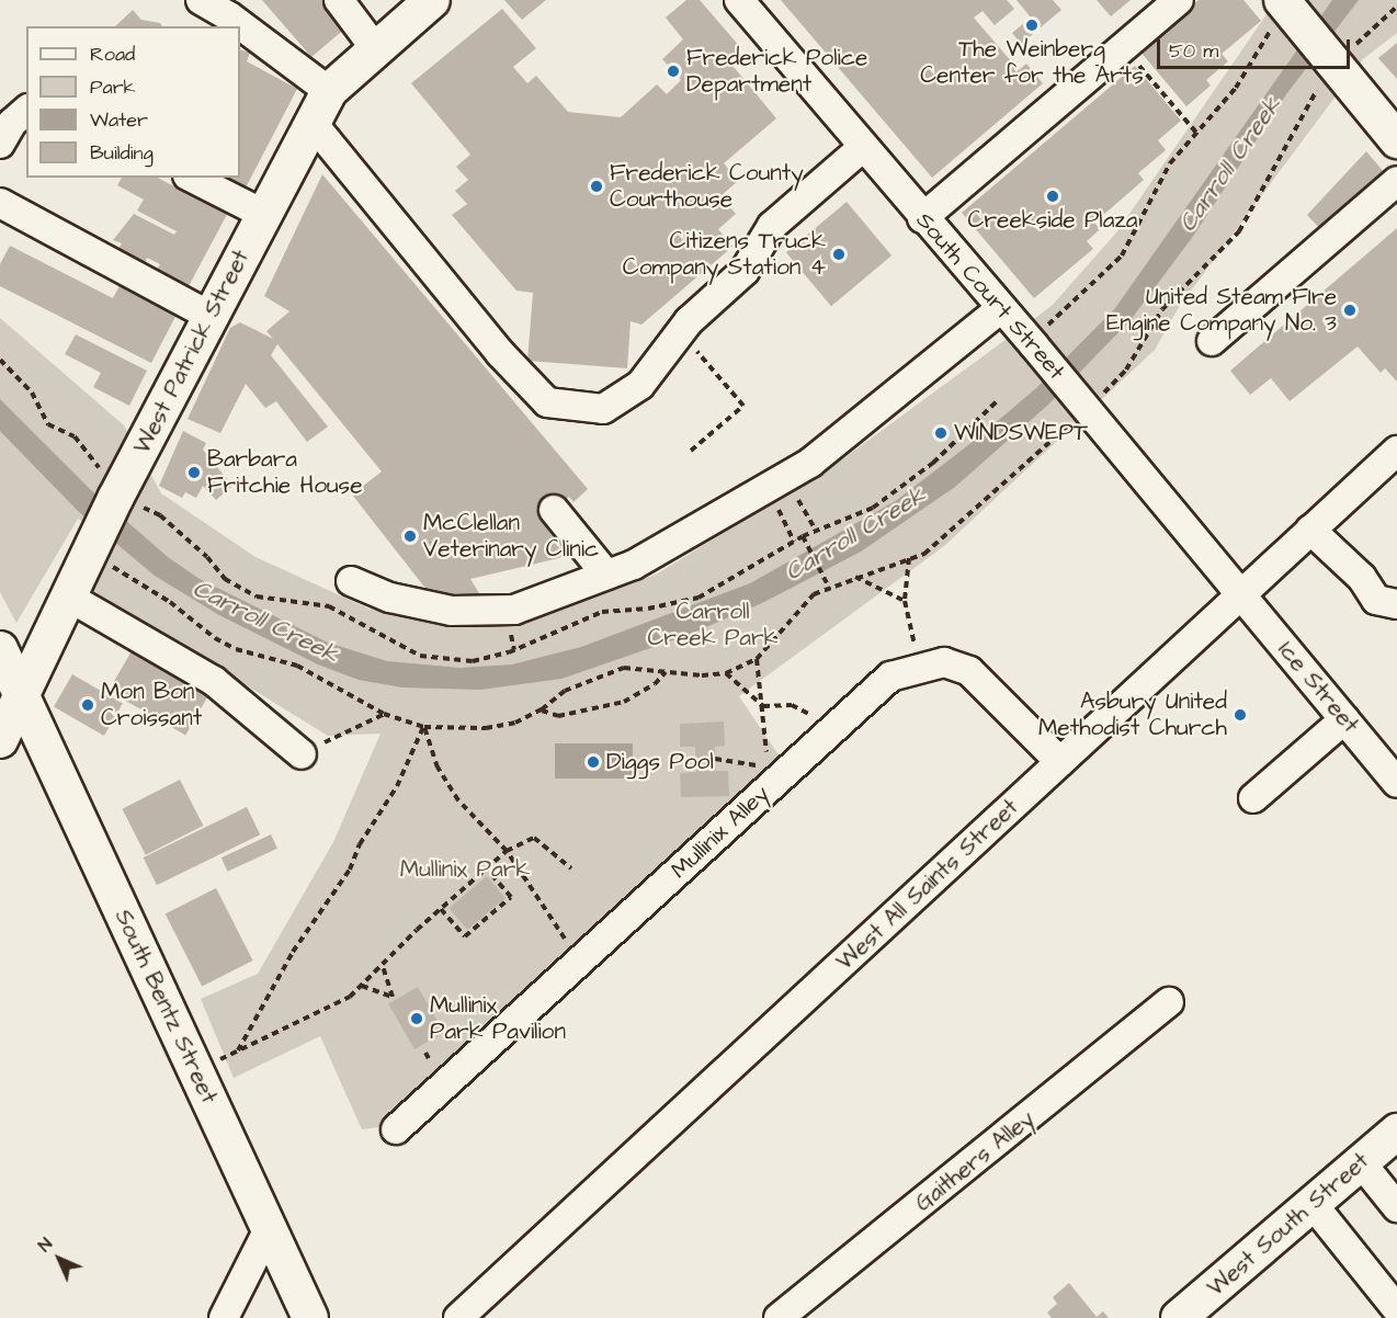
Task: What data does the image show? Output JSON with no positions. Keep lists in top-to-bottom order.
{
  "streets": {
    "main road": ["West Patrick Street", "South Bentz Street", "West South Street"],
    "street": [
      "South Court Street",
      "Ice Street",
      "Mullinix Alley",
      "West All Saints Street",
      "Gaithers Alley"
    ]
  },
  "crossings": [
    ["South Court Street", "Ice Street"],
    ["South Court Street", "West All Saints Street"],
    ["West Patrick Street", "South Bentz Street"],
    ["Ice Street", "West All Saints Street"],
    ["Mullinix Alley", "West All Saints Street"]
  ],
  "water": ["Carroll Creek"],
  "parks": ["Carroll Creek Park", "Mullinix Park"],
  "places": [
    "The Weinberg Center for the Arts",
    "Frederick Police Department",
    "Frederick County Courthouse",
    "Creekside Plaza",
    "Citizens Truck Company Station 4",
    "United Steam FIre Engine Company No. 3",
    "WINDSWEPT",
    "Barbara Fritchie House",
    "McClellan Veterinary Clinic",
    "Mon Bon Croissant",
    "Asbury United Methodist Church",
    "Diggs Pool",
    "Mullinix Park Pavilion"
  ],
  "legend": [
    "Road",
    "Park",
    "Water",
    "Building"
  ],
  "scale_bar": "50 m",
  "north": "top left"
}
